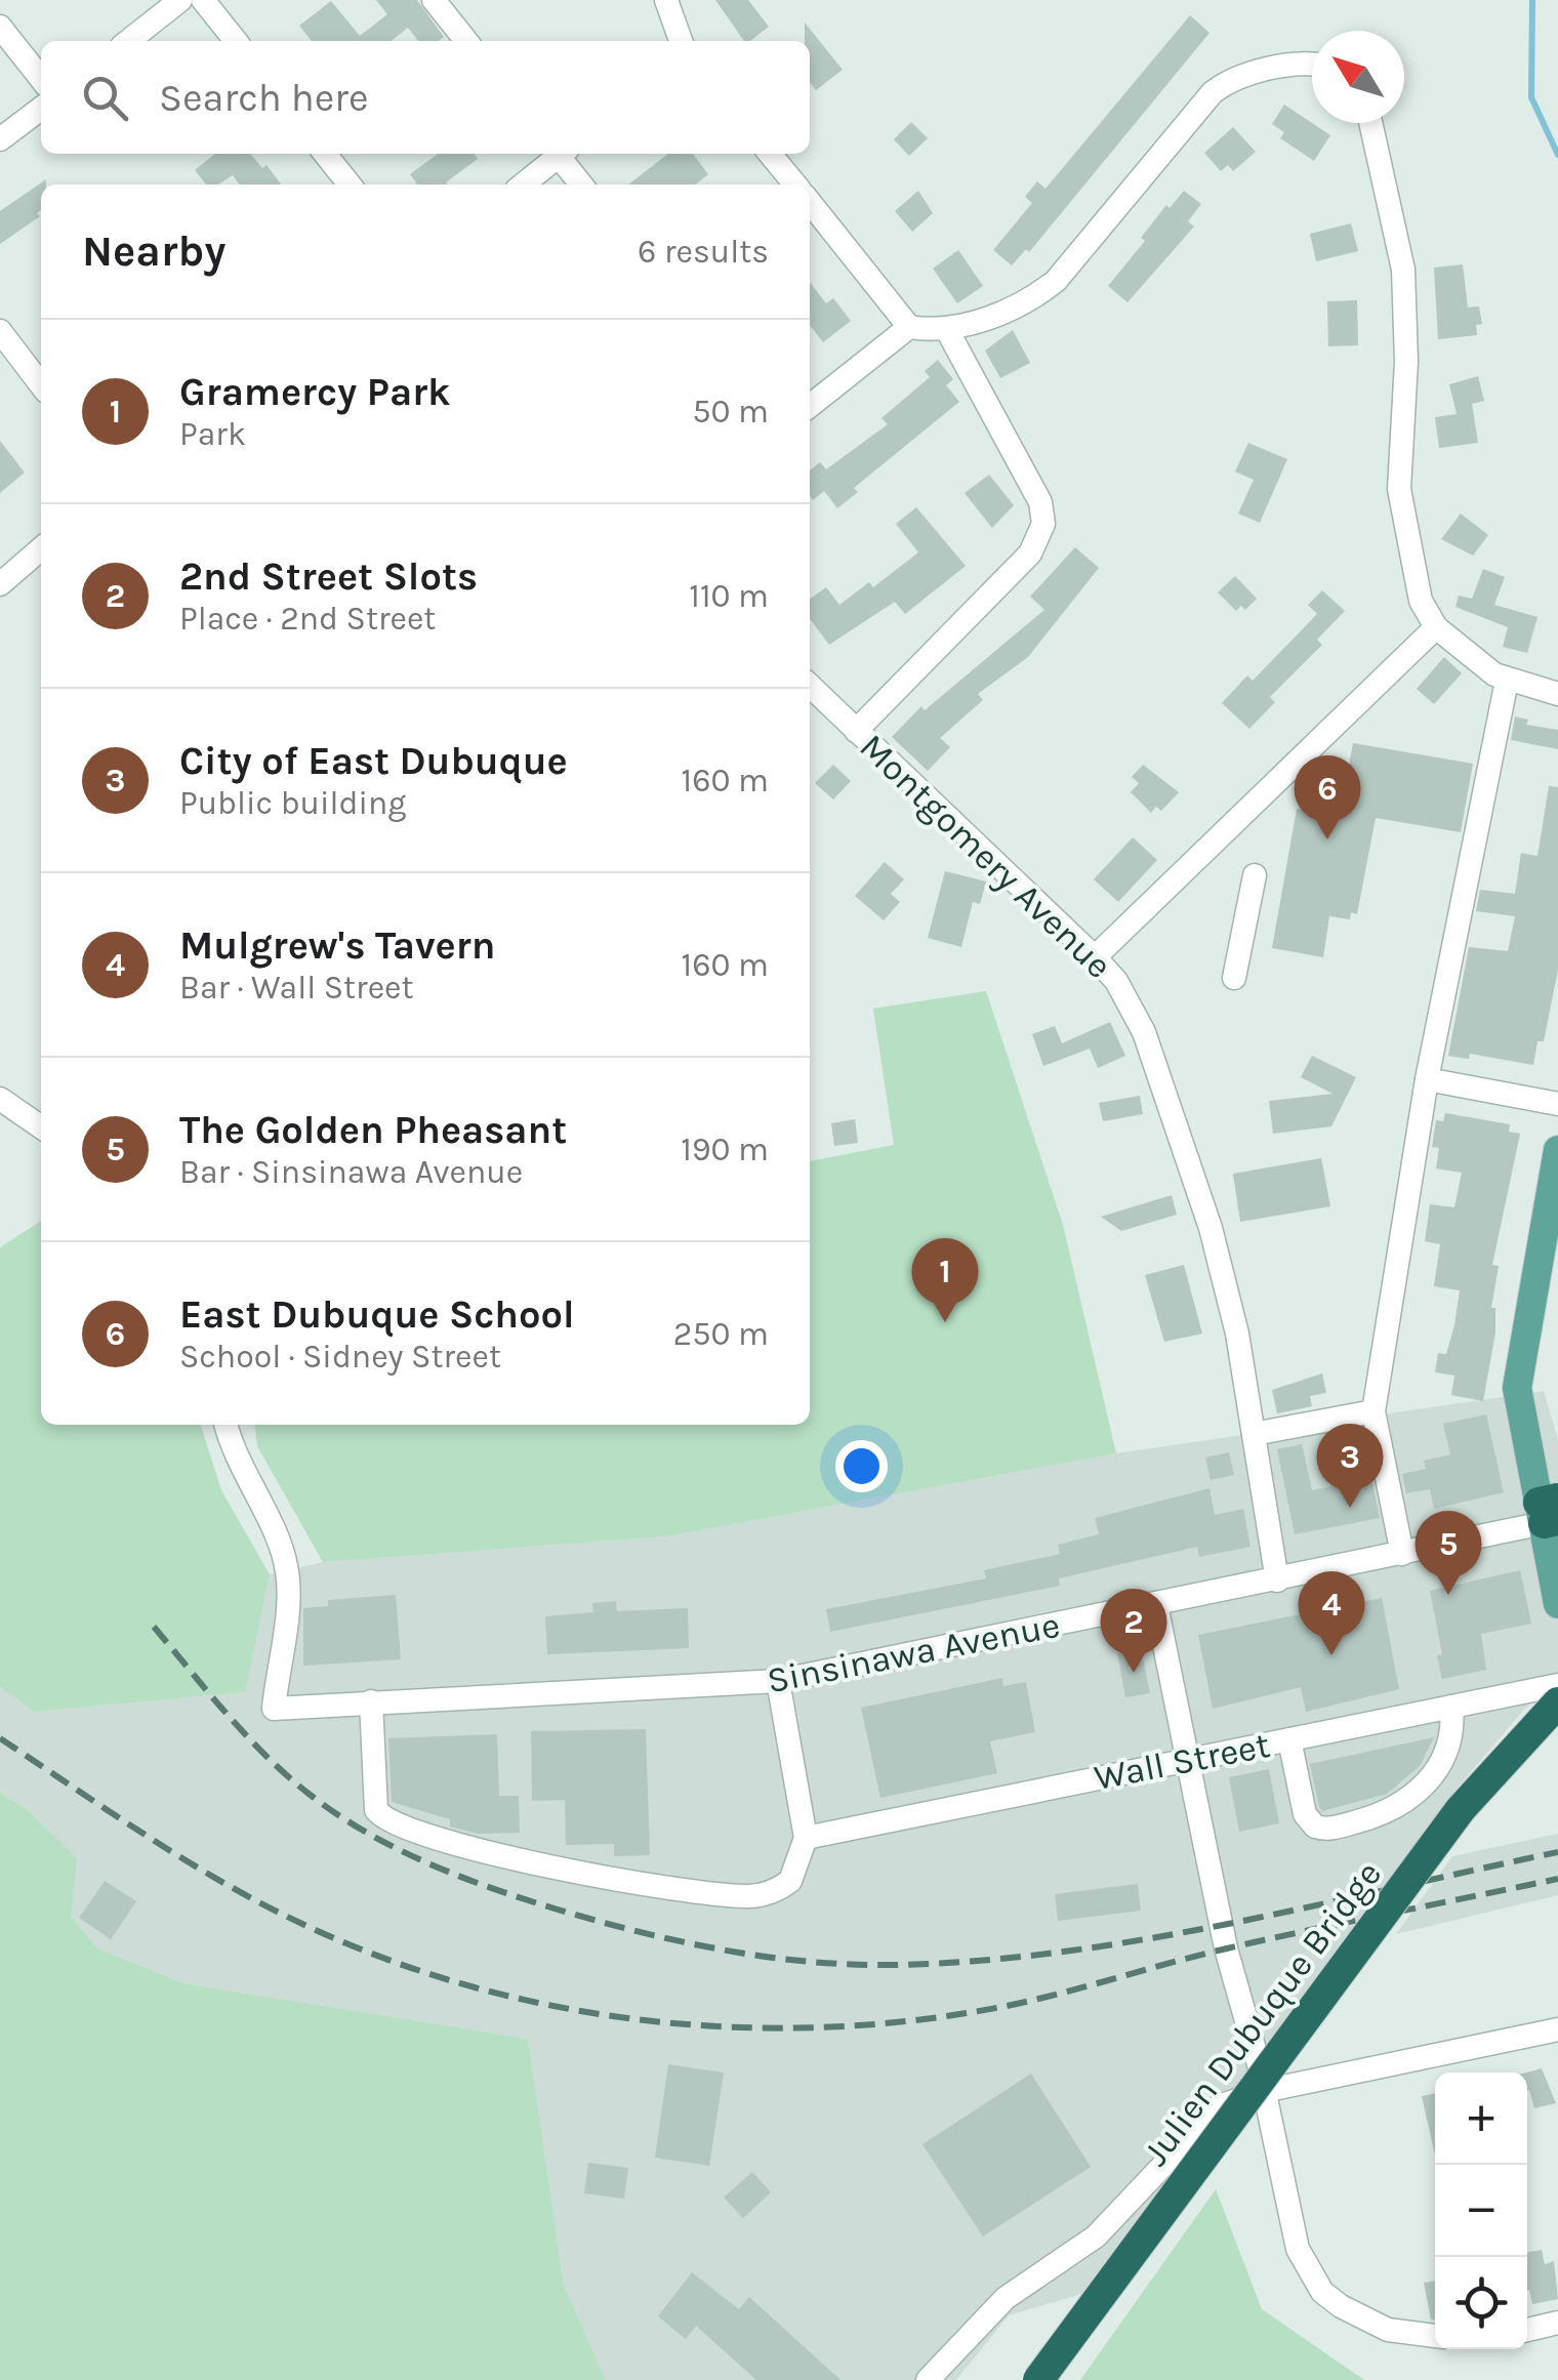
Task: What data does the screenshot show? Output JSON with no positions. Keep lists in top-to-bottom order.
{
  "streets": {
    "highway": ["Julien Dubuque Bridge"],
    "street": ["Montgomery Avenue", "Sinsinawa Avenue", "Wall Street"]
  },
  "crossings": [
    ["Montgomery Avenue", "Sinsinawa Avenue"]
  ],
  "north": "top left",
  "page": {
    "search": "Search here",
    "heading": ["Nearby", "6 results"],
    "list": [
      {
        "mark": "1",
        "name": "Gramercy Park",
        "note": "Park",
        "value": "50 m"
      },
      {
        "mark": "2",
        "name": "2nd Street Slots",
        "note": "Place · 2nd Street",
        "value": "110 m"
      },
      {
        "mark": "3",
        "name": "City of East Dubuque",
        "note": "Public building",
        "value": "160 m"
      },
      {
        "mark": "4",
        "name": "Mulgrew's Tavern",
        "note": "Bar · Wall Street",
        "value": "160 m"
      },
      {
        "mark": "5",
        "name": "The Golden Pheasant",
        "note": "Bar · Sinsinawa Avenue",
        "value": "190 m"
      },
      {
        "mark": "6",
        "name": "East Dubuque School",
        "note": "School · Sidney Street",
        "value": "250 m"
      }
    ],
    "pins": [
      "6",
      "1",
      "3",
      "5",
      "4",
      "2"
    ],
    "map_buttons": ["+", "−"]
  }
}
